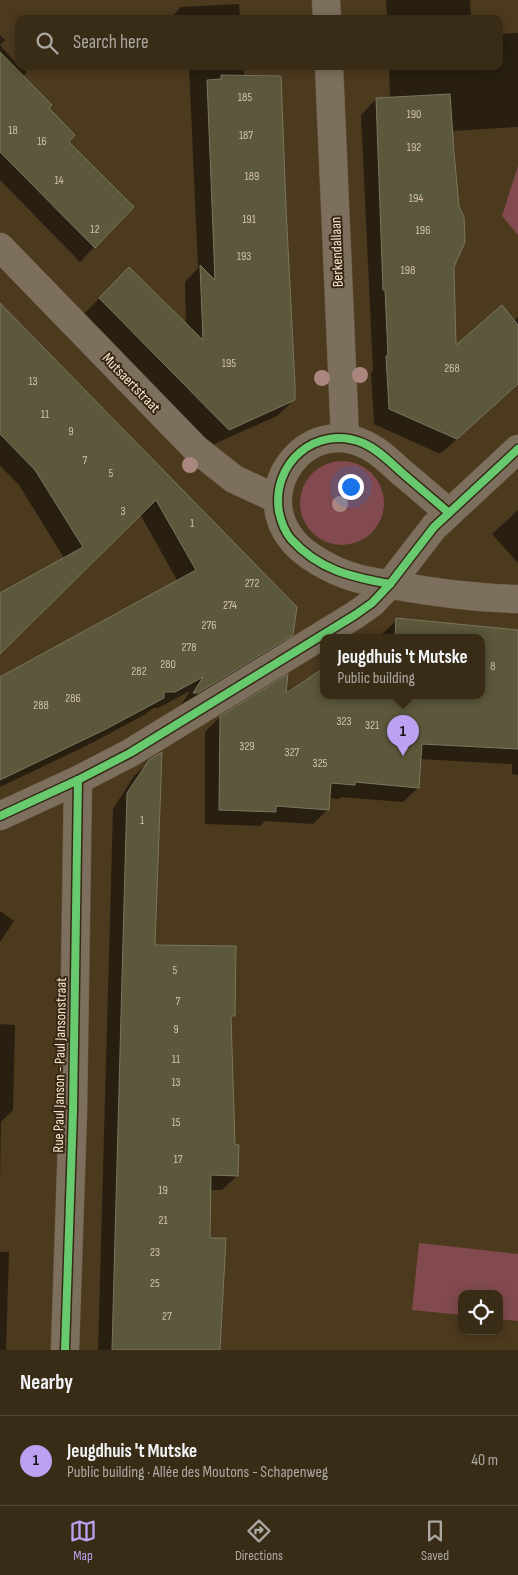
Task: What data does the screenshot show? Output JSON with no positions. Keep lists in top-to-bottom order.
{
  "streets": {
    "street": ["Berkendallaan", "Mutsaertstraat", "Rue Paul Janson - Paul Jansonstraat"]
  },
  "crossings": [
    ["Berkendallaan", "Mutsaertstraat"]
  ],
  "house_numbers": [
    "185",
    "190",
    "18",
    "187",
    "16",
    "192",
    "189",
    "14",
    "194",
    "191",
    "12",
    "196",
    "193",
    "198",
    "195",
    "268",
    "13",
    "11",
    "9",
    "7",
    "5",
    "3",
    "1",
    "272",
    "274",
    "276",
    "278",
    "280",
    "8",
    "282",
    "286",
    "288",
    "323",
    "321",
    "329",
    "327",
    "325",
    "1",
    "5",
    "7",
    "9",
    "11",
    "13",
    "15",
    "17",
    "19",
    "21",
    "23",
    "25",
    "27"
  ],
  "page": {
    "search": "Search here",
    "popup": ["Jeugdhuis 't Mutske", "Public building"],
    "pins": "1",
    "heading": "Nearby",
    "list": [
      {
        "mark": "1",
        "name": "Jeugdhuis 't Mutske",
        "note": "Public building · Allée des Moutons - Schapenweg",
        "value": "40 m"
      }
    ],
    "nav": ["Map", "Directions", "Saved"]
  }
}
